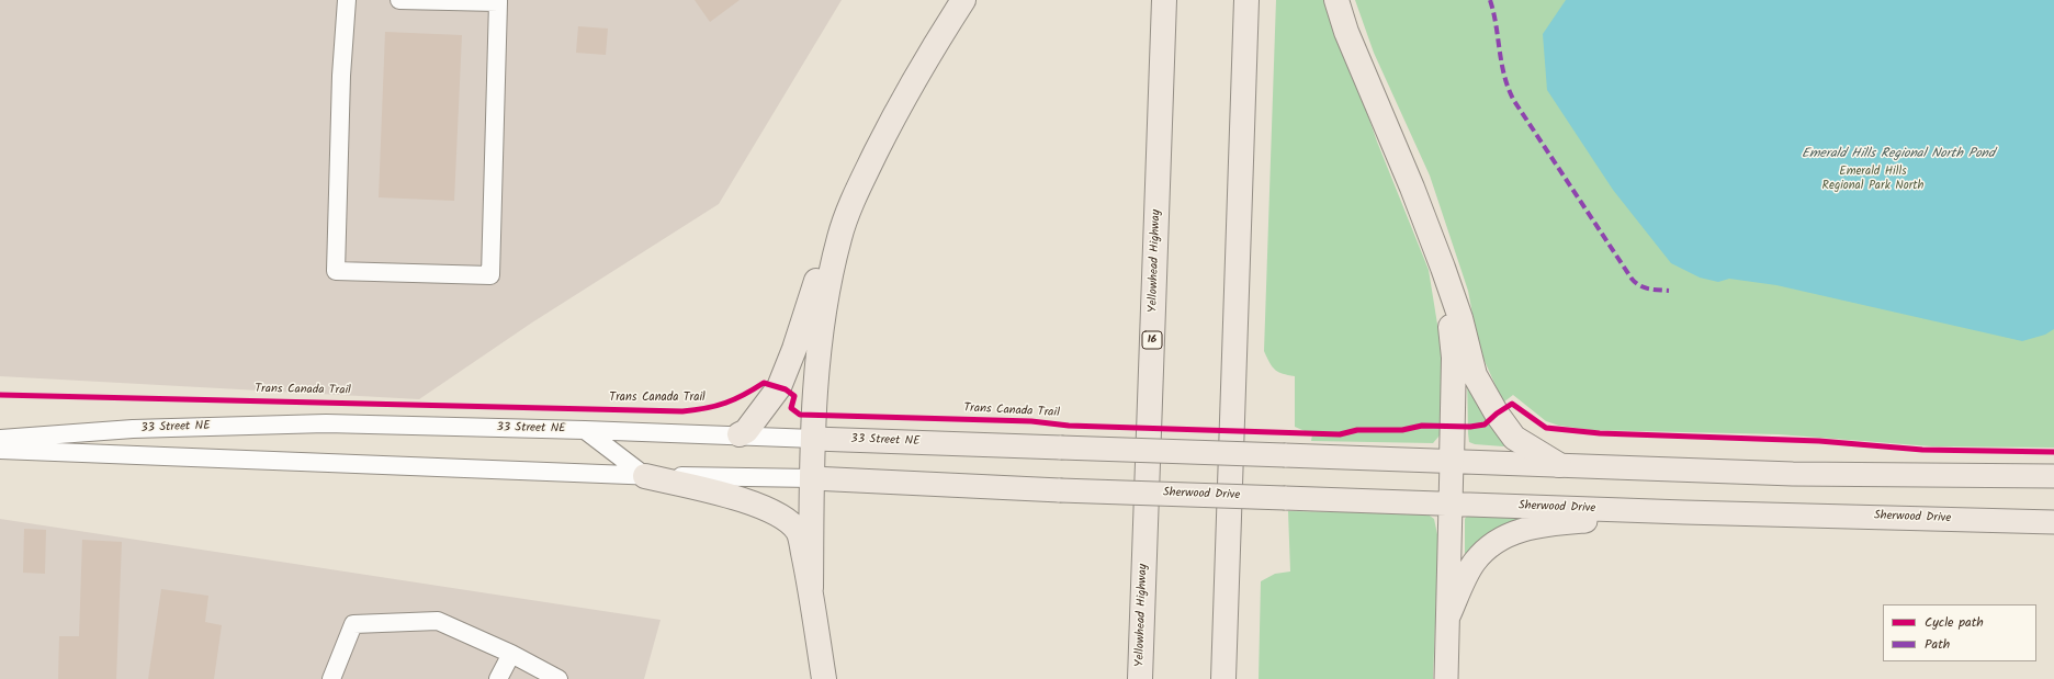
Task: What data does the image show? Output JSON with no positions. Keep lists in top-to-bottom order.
{
  "streets": {
    "highway": ["Yellowhead Highway", "16"],
    "main road": ["33 Street NE", "Sherwood Drive"],
    "cycle path": ["Trans Canada Trail"]
  },
  "water": ["Emerald Hills Regional North Pond"],
  "parks": ["Emerald Hills Regional Park North"],
  "legend": ["Cycle path", "Path"]
}
